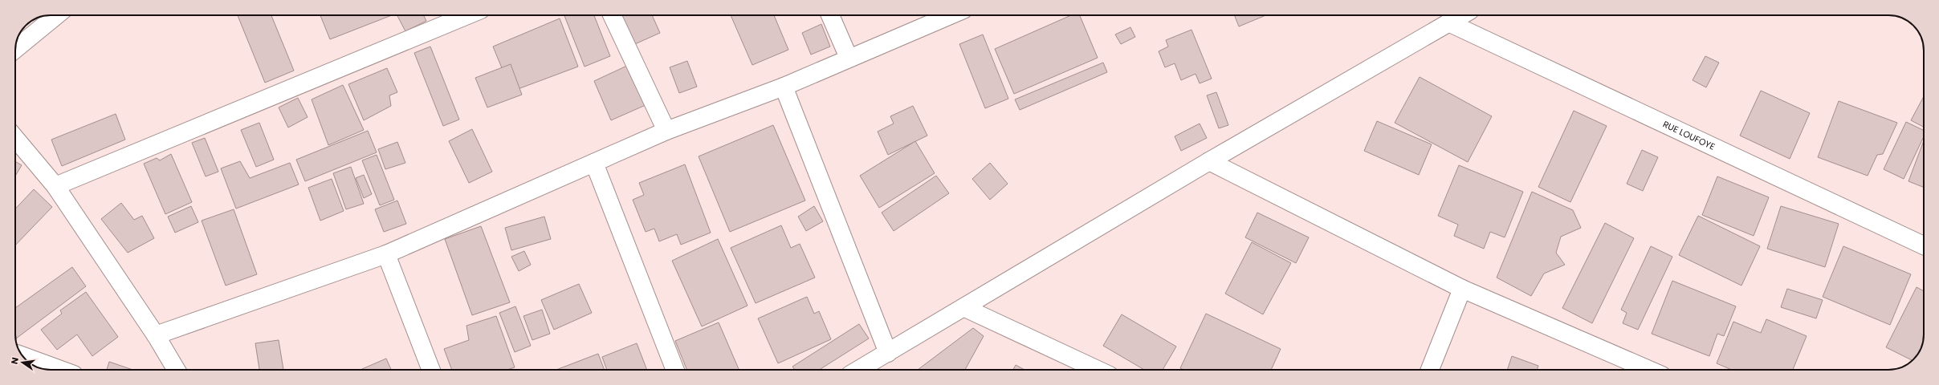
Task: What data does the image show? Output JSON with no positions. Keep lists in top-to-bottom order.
{
  "streets": {
    "street": ["RUE LOUFOYE"]
  },
  "north": "left"
}
